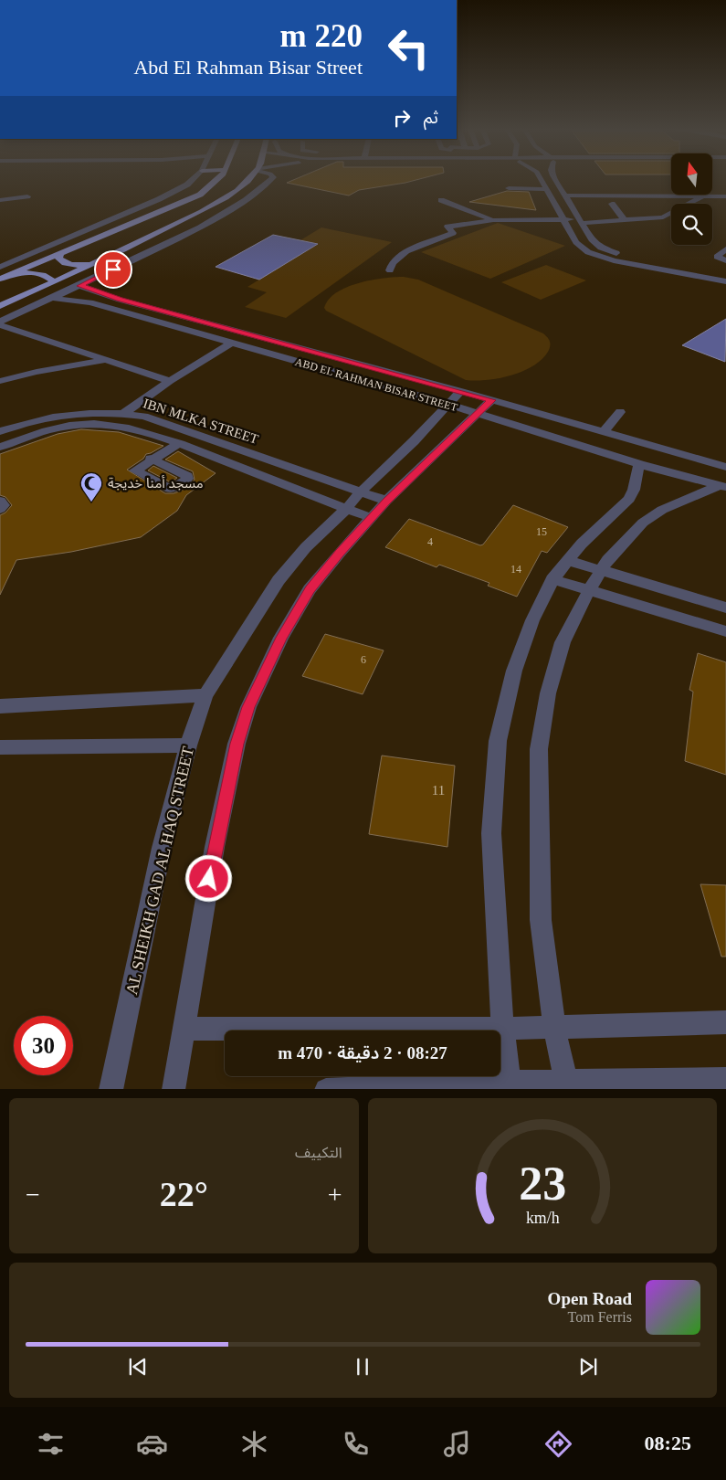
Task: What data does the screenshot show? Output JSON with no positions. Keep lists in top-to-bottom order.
{
  "streets": {
    "street": ["ABD EL RAHMAN BISAR STREET", "IBN MLKA STREET", "AL SHEIKH GAD AL HAQ STREET"]
  },
  "crossings": [
    ["ABD EL RAHMAN BISAR STREET", "AL SHEIKH GAD AL HAQ STREET"],
    ["IBN MLKA STREET", "AL SHEIKH GAD AL HAQ STREET"]
  ],
  "places": {
    "mosque": ["مسجد أمنا خديجة"]
  },
  "house_numbers": [
    "15",
    "4",
    "14",
    "6",
    "11"
  ],
  "north": "top",
  "page": {
    "turn": ["220 m", "Abd El Rahman Bisar Street"],
    "then": "ثم",
    "limit": "30",
    "trip": "08:27 · 2 دقيقة · 470 m",
    "tile": "التكييف",
    "heat": ["−", "22°", "+"],
    "song": ["Open Road", "Tom Ferris"],
    "tabs": "08:25",
    "gauge": ["23", "km/h"]
  }
}
